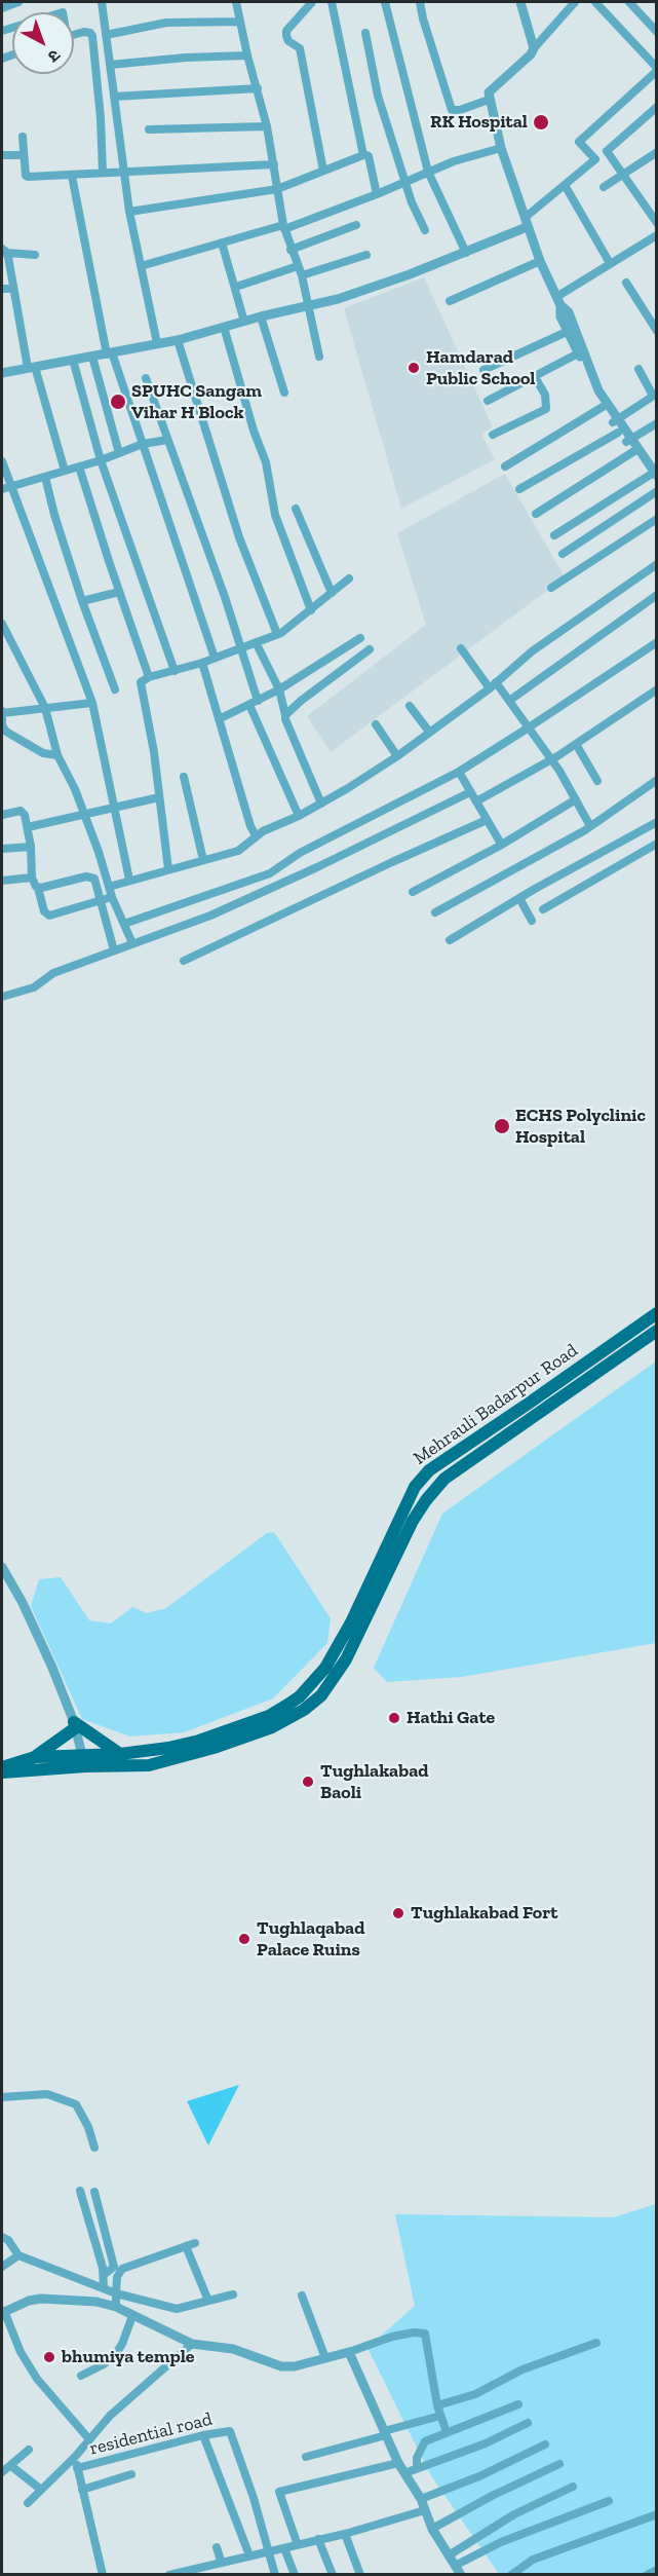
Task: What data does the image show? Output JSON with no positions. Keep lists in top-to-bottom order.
{
  "streets": {
    "main road": ["Mehrauli Badarpur Road"],
    "street": ["residential road"]
  },
  "places": [
    "RK Hospital",
    "Hamdarad Public School",
    "SPUHC Sangam Vihar H Block",
    "ECHS Polyclinic Hospital",
    "Hathi Gate",
    "Tughlakabad Baoli",
    "Tughlakabad Fort",
    "Tughlaqabad Palace Ruins",
    "bhumiya temple"
  ],
  "north": "bottom right"
}
